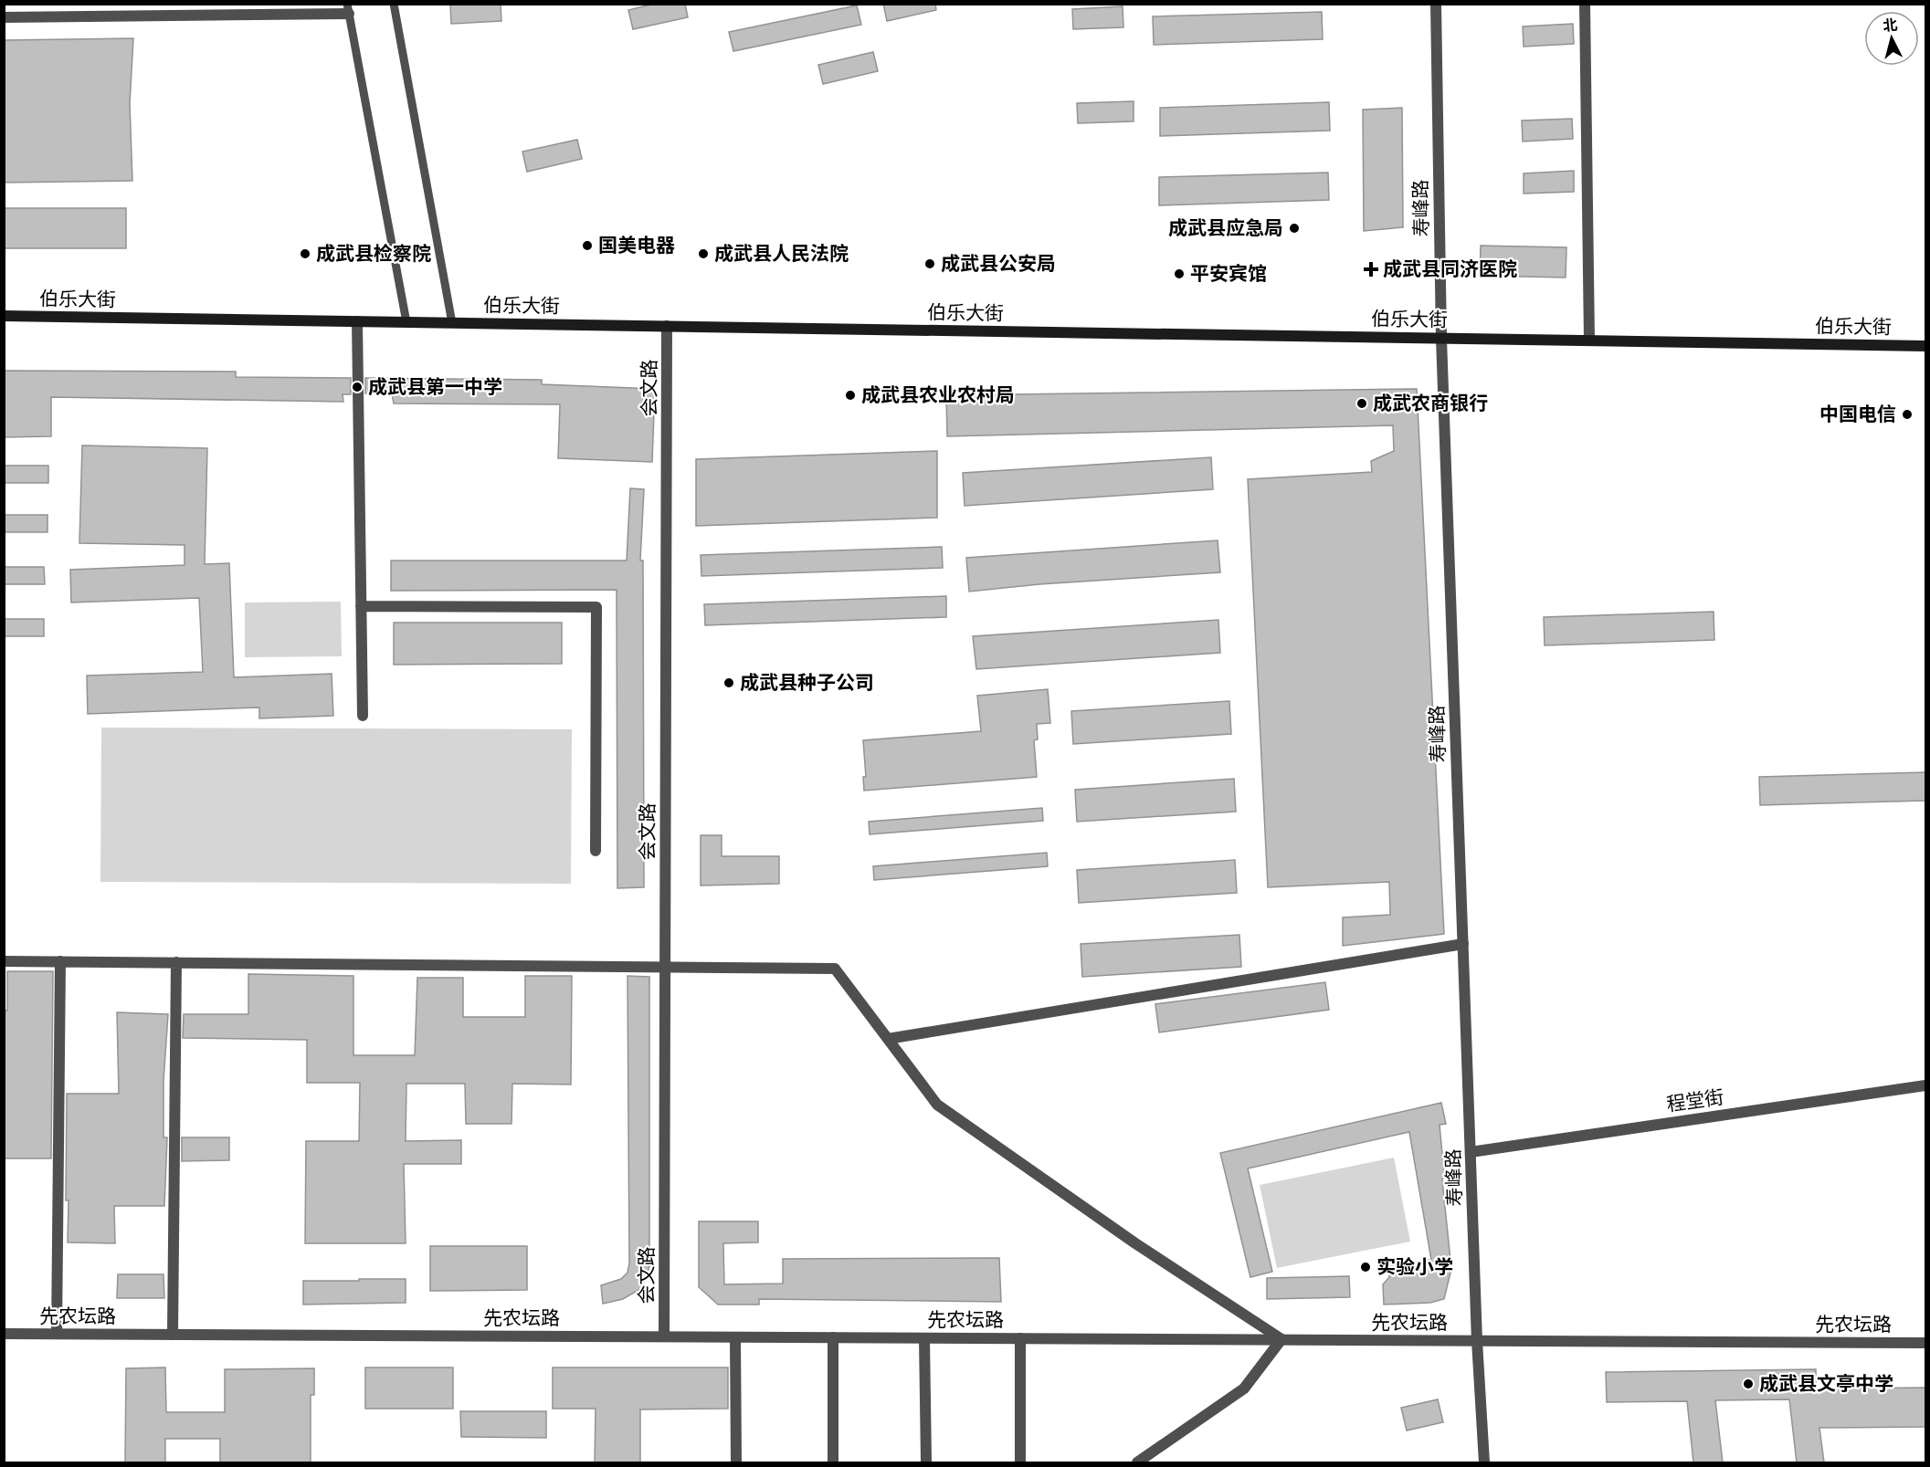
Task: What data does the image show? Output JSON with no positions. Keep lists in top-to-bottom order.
{
  "streets": {
    "main road": ["伯乐大街"],
    "street": [
      "寿峰路",
      "会文路",
      "程堂街",
      "先农坛路"
    ]
  },
  "crossings": [
    ["寿峰路", "伯乐大街"],
    ["寿峰路", "程堂街"],
    ["寿峰路", "先农坛路"],
    ["伯乐大街", "会文路"],
    ["会文路", "先农坛路"]
  ],
  "places": {
    "other": [
      "成武县应急局",
      "国美电器",
      "成武县检察院",
      "成武县人民法院",
      "成武县公安局",
      "平安宾馆",
      "成武县第一中学",
      "成武县农业农村局",
      "成武农商银行",
      "中国电信",
      "成武县种子公司",
      "实验小学",
      "成武县文亭中学"
    ],
    "health": ["成武县同济医院"]
  },
  "north": "top"
}
